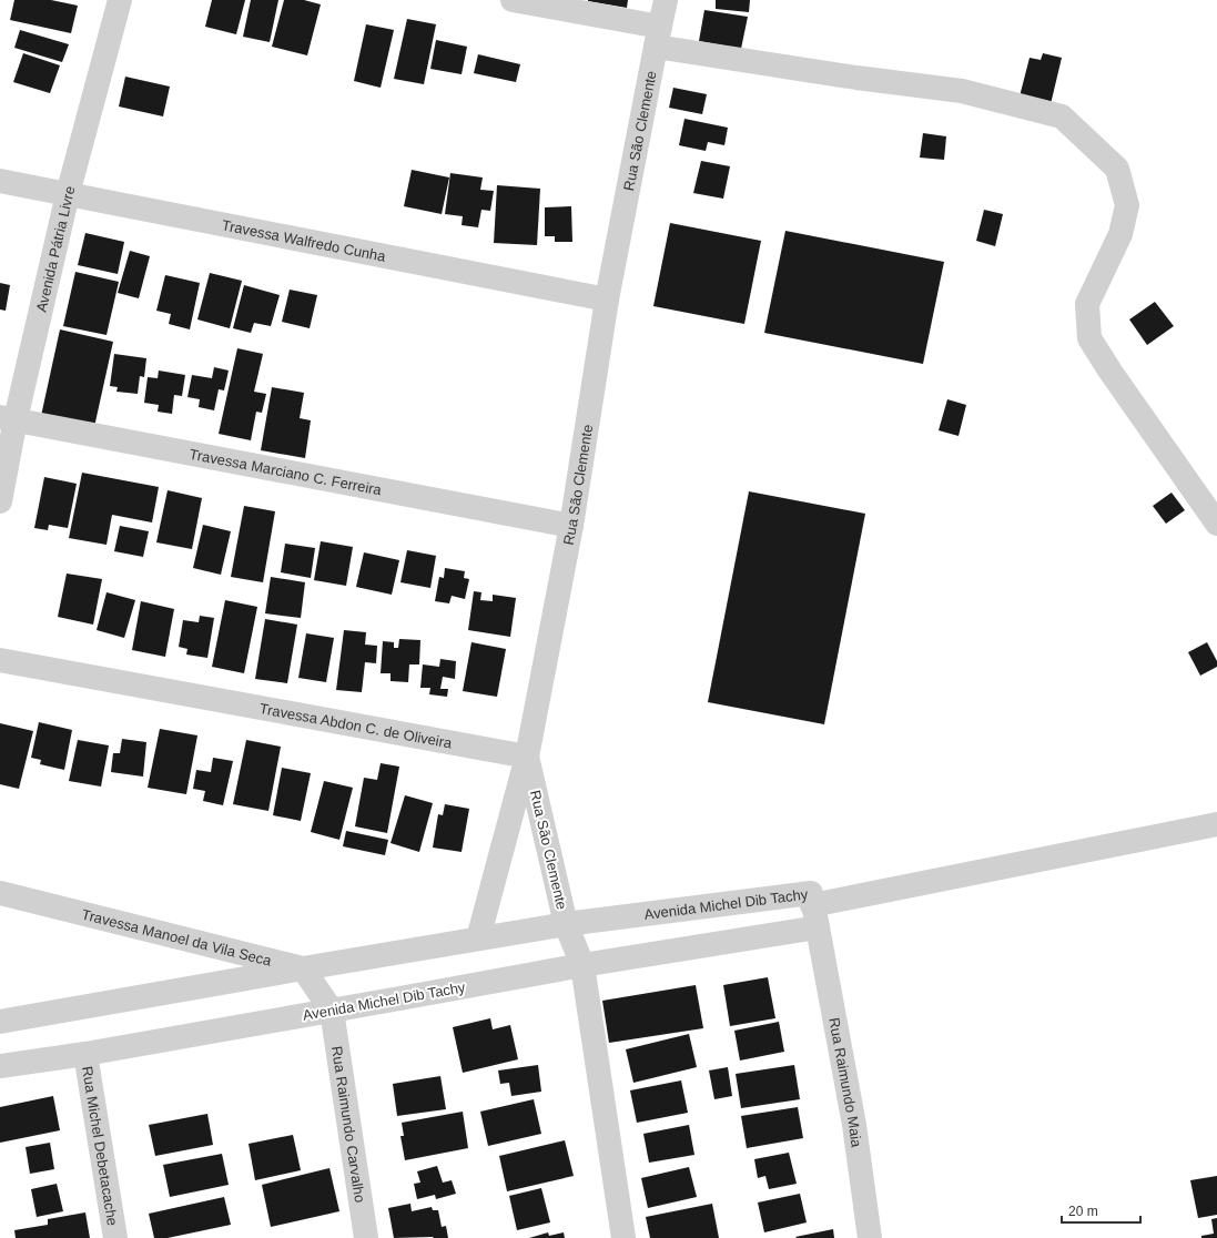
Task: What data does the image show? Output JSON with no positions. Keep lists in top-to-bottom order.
{
  "streets": {
    "street": [
      "Rua São Clemente",
      "Travessa Walfredo Cunha",
      "Avenida Pátria Livre",
      "Travessa Marciano C. Ferreira",
      "Travessa Abdon C. de Oliveira",
      "Avenida Michel Dib Tachy",
      "Travessa Manoel da Vila Seca",
      "Rua Raimundo Maia",
      "Rua Raimundo Carvalho",
      "Rua Michel Debetacache"
    ]
  },
  "crossings": [
    ["Rua São Clemente", "Travessa Walfredo Cunha"],
    ["Rua São Clemente", "Travessa Marciano C. Ferreira"],
    ["Rua São Clemente", "Travessa Abdon C. de Oliveira"],
    ["Rua São Clemente", "Avenida Michel Dib Tachy"],
    ["Travessa Walfredo Cunha", "Avenida Pátria Livre"],
    ["Avenida Pátria Livre", "Travessa Marciano C. Ferreira"],
    ["Avenida Michel Dib Tachy", "Travessa Manoel da Vila Seca"],
    ["Avenida Michel Dib Tachy", "Rua Raimundo Maia"],
    ["Avenida Michel Dib Tachy", "Rua Raimundo Carvalho"],
    ["Avenida Michel Dib Tachy", "Rua Michel Debetacache"]
  ],
  "scale_bar": "20 m"
}
